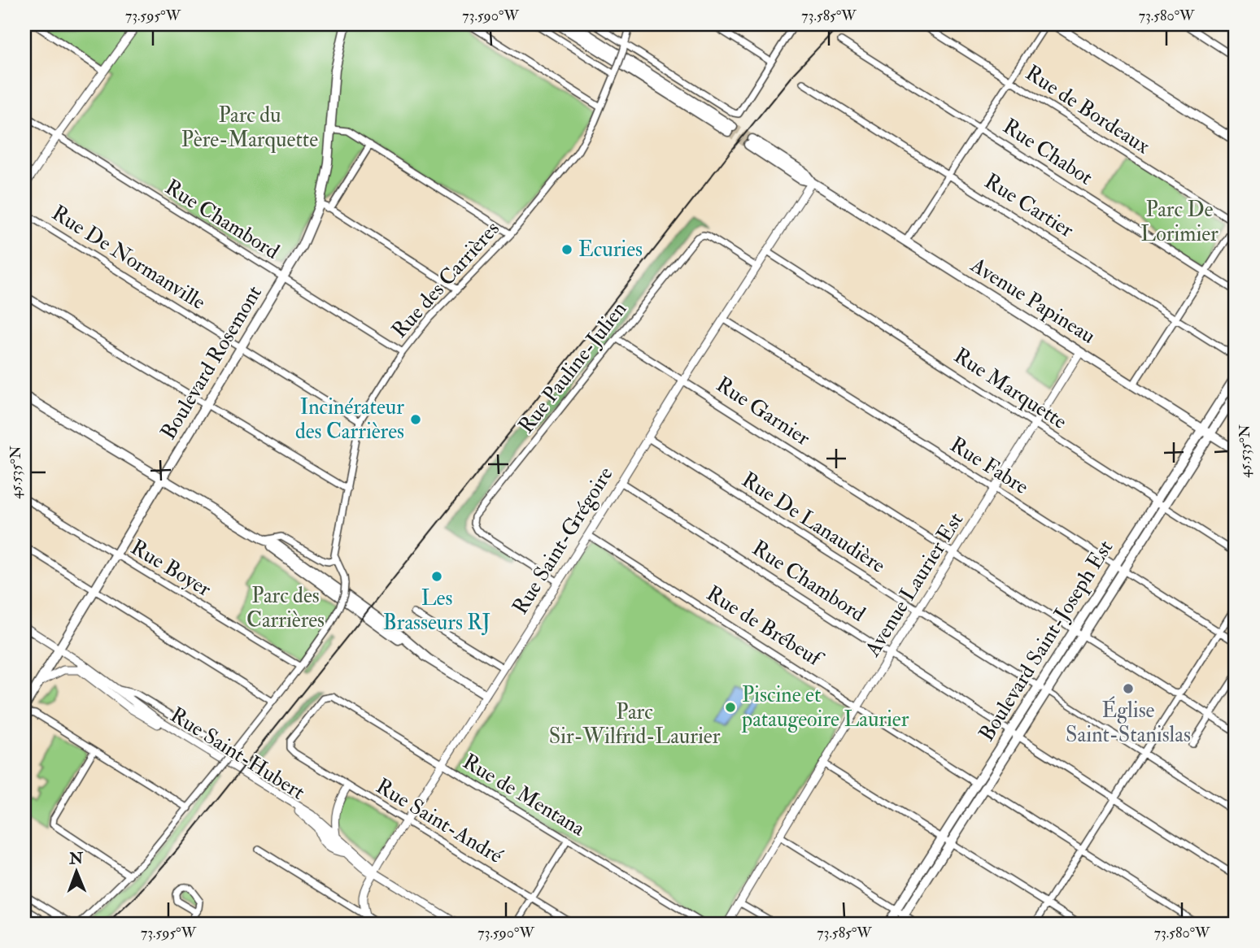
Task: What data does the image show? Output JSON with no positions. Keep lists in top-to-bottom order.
{
  "streets": {
    "main road": ["Avenue Papineau", "Boulevard Rosemont", "Boulevard Saint-Joseph Est"],
    "street": [
      "Rue de Bordeaux",
      "Rue Chabot",
      "Rue Cartier",
      "Rue Chambord",
      "Rue De Normanville",
      "Rue des Carrières",
      "Rue Pauline-Julien",
      "Rue Marquette",
      "Rue Garnier",
      "Rue Fabre",
      "Rue De Lanaudière",
      "Rue Saint-Grégoire",
      "Rue Boyer",
      "Avenue Laurier Est",
      "Rue de Brébeuf",
      "Rue Saint-Hubert",
      "Rue de Mentana",
      "Rue Saint-André"
    ]
  },
  "crossings": [
    ["Rue Chambord", "Rue des Carrières"],
    ["Rue Chambord", "Boulevard Rosemont"],
    ["Rue Chambord", "Rue Saint-Grégoire"],
    ["Rue Chambord", "Avenue Laurier Est"],
    ["Rue Chambord", "Boulevard Saint-Joseph Est"],
    ["Rue De Normanville", "Rue des Carrières"],
    ["Rue De Normanville", "Boulevard Rosemont"],
    ["Rue des Carrières", "Rue Boyer"],
    ["Rue des Carrières", "Rue Saint-Hubert"],
    ["Avenue Papineau", "Rue Saint-Grégoire"],
    ["Avenue Papineau", "Avenue Laurier Est"],
    ["Avenue Papineau", "Boulevard Saint-Joseph Est"],
    ["Boulevard Rosemont", "Rue Boyer"],
    ["Boulevard Rosemont", "Rue Saint-Hubert"],
    ["Rue Pauline-Julien", "Rue Garnier"],
    ["Rue Pauline-Julien", "Rue Saint-Grégoire"],
    ["Rue Marquette", "Rue Saint-Grégoire"],
    ["Rue Marquette", "Avenue Laurier Est"],
    ["Rue Marquette", "Boulevard Saint-Joseph Est"],
    ["Rue Garnier", "Rue Saint-Grégoire"],
    ["Rue Garnier", "Avenue Laurier Est"],
    ["Rue Garnier", "Boulevard Saint-Joseph Est"],
    ["Rue Fabre", "Rue Saint-Grégoire"],
    ["Rue Fabre", "Avenue Laurier Est"],
    ["Rue Fabre", "Boulevard Saint-Joseph Est"],
    ["Rue De Lanaudière", "Rue Saint-Grégoire"],
    ["Rue De Lanaudière", "Avenue Laurier Est"],
    ["Rue De Lanaudière", "Boulevard Saint-Joseph Est"],
    ["Rue Saint-Grégoire", "Rue de Brébeuf"],
    ["Rue Saint-Grégoire", "Rue Saint-Hubert"],
    ["Rue Saint-Grégoire", "Rue de Mentana"],
    ["Rue Saint-Grégoire", "Rue Saint-André"],
    ["Avenue Laurier Est", "Rue de Brébeuf"],
    ["Rue de Brébeuf", "Boulevard Saint-Joseph Est"],
    ["Rue de Mentana", "Rue Saint-André"]
  ],
  "parks": [
    "Parc du Père-Marquette",
    "Parc De Lorimier",
    "Parc des Carrières",
    "Parc Sir-Wilfrid-Laurier"
  ],
  "places": [
    "Ecuries",
    "Incinérateur des Carrières",
    "Les Brasseurs RJ",
    "Église Saint-Stanislas",
    "Piscine et pataugeoire Laurier"
  ],
  "north": "top",
  "coordinates": [
    "73.595°W",
    "73.590°W",
    "73.585°W",
    "73.580°W",
    "45.535°N"
  ]
}
